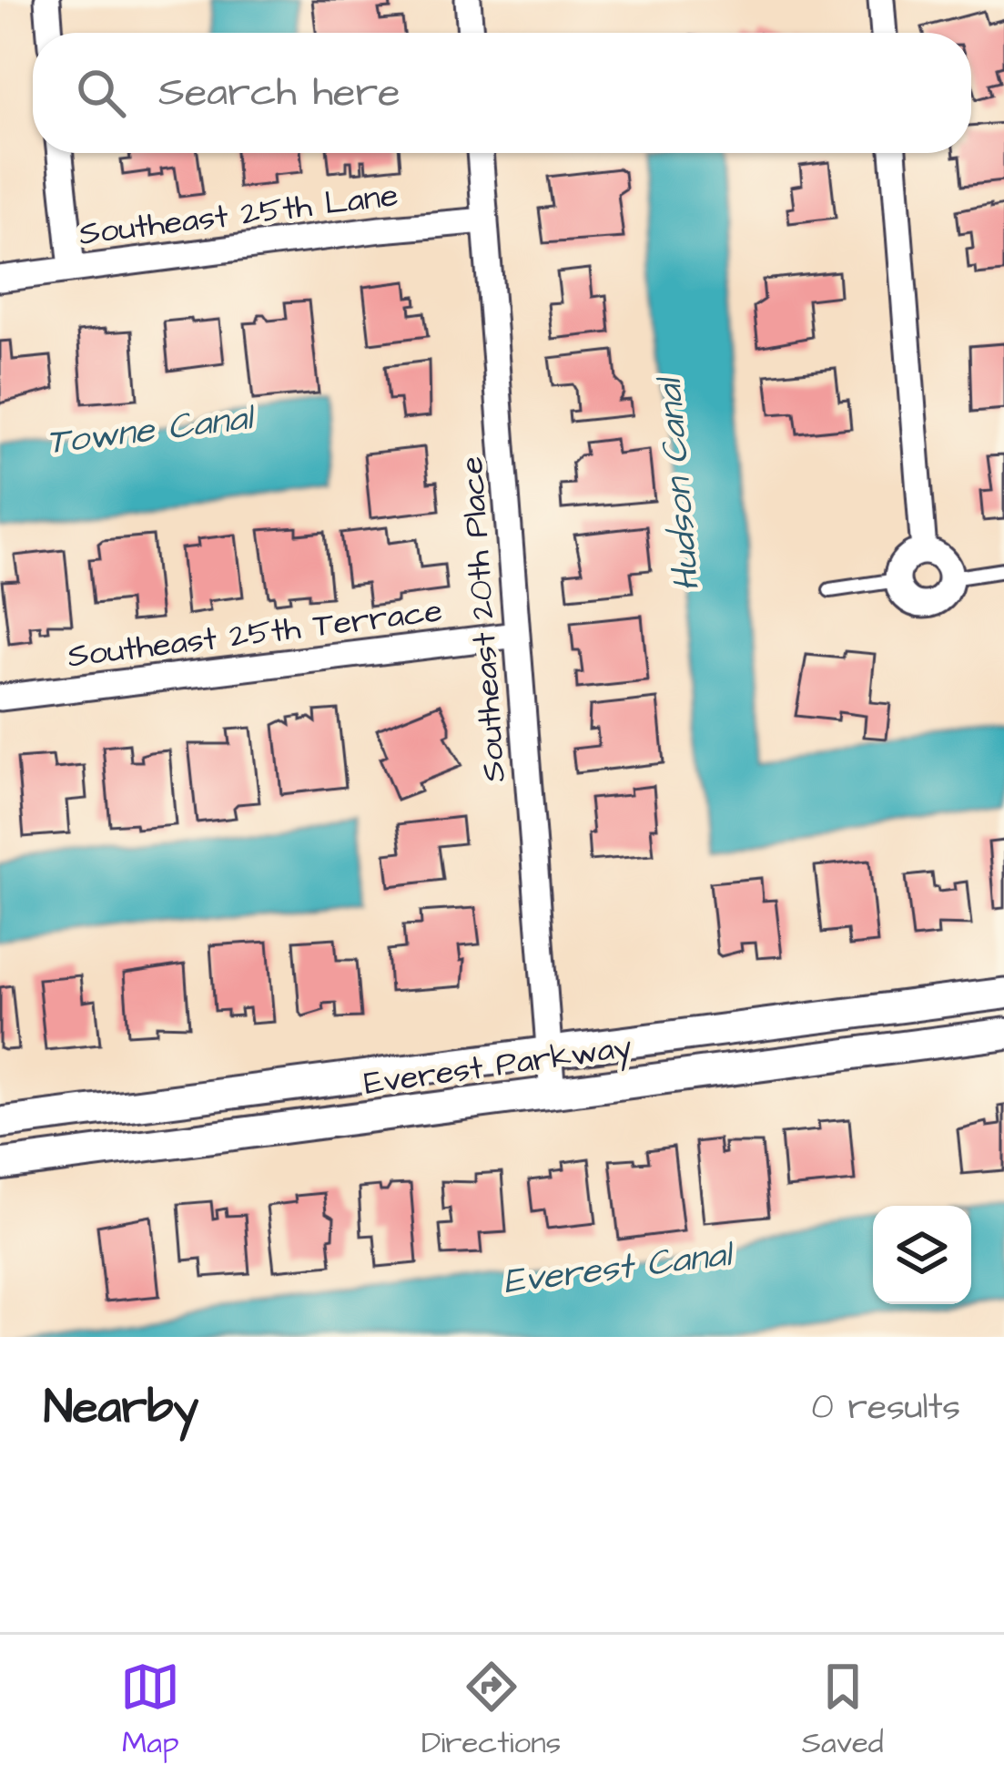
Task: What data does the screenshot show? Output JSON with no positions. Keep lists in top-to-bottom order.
{
  "streets": {
    "street": [
      "Southeast 25th Lane",
      "Southeast 20th Place",
      "Southeast 25th Terrace",
      "Everest Parkway"
    ]
  },
  "crossings": [
    ["Southeast 25th Lane", "Southeast 20th Place"],
    ["Southeast 20th Place", "Southeast 25th Terrace"],
    ["Southeast 20th Place", "Everest Parkway"]
  ],
  "water": ["Towne Canal", "Hudson Canal", "Everest Canal"],
  "page": {
    "search": "Search here",
    "heading": ["Nearby", "0 results"],
    "nav": ["Map", "Directions", "Saved"]
  }
}
